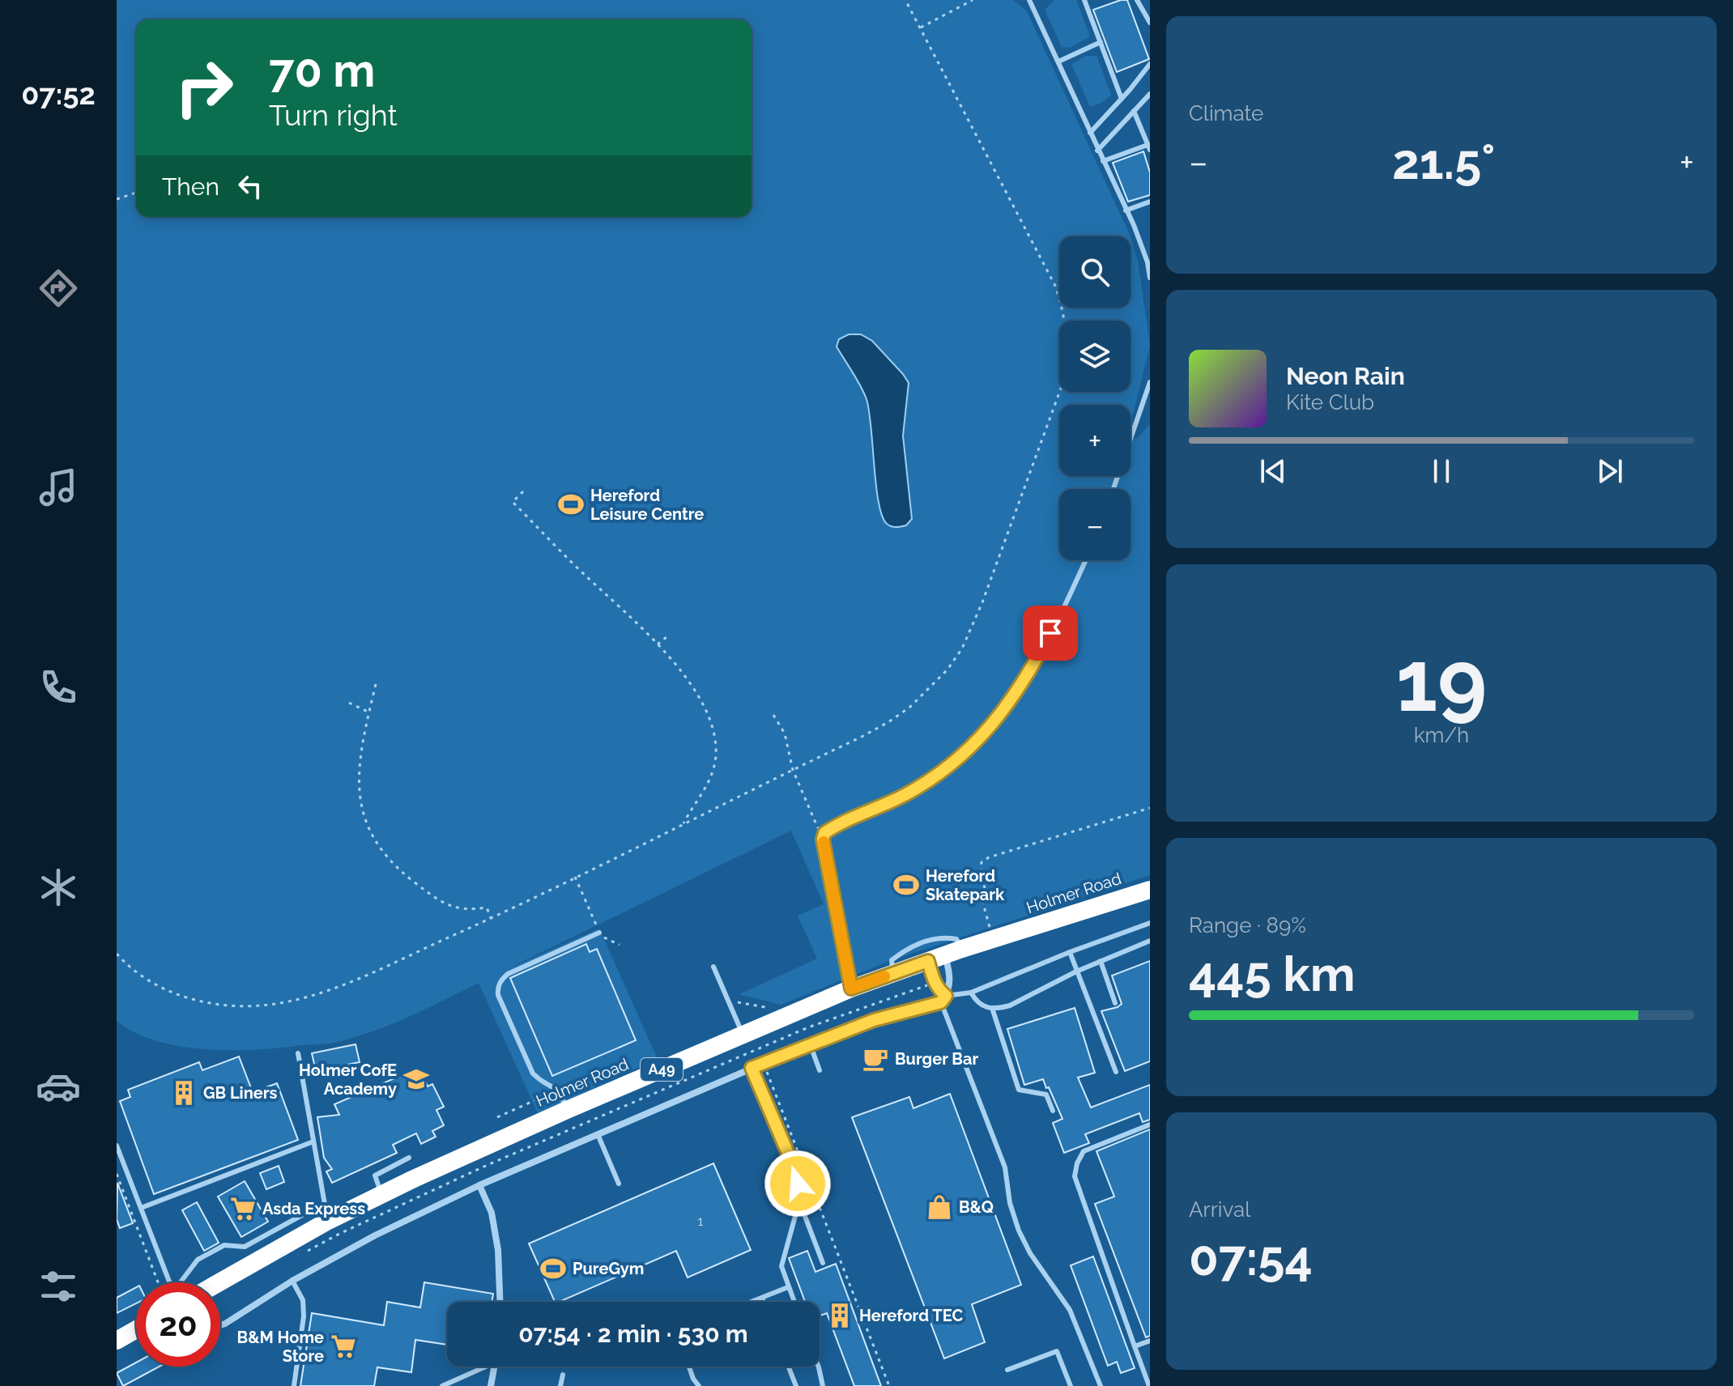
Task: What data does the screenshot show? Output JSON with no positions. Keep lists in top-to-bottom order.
{
  "streets": {
    "highway": ["Holmer Road", "A49"]
  },
  "places": {
    "sports": ["Hereford Leisure Centre", "Hereford Skatepark", "PureGym"],
    "cafe": ["Burger Bar"],
    "school or university": ["Holmer CofE Academy"],
    "building": ["GB Liners", "Hereford TEC"],
    "shop": ["B&Q"],
    "supermarket": ["Asda Express", "B&M Home Store"]
  },
  "house_numbers": ["1"],
  "page": {
    "tabs": "07:52",
    "tile": [
      "Climate",
      ["19", "km/h"],
      ["Range · 89%", "445 km"],
      ["Arrival", "07:54"]
    ],
    "turn": ["70 m", "Turn right"],
    "heat": ["−", "21.5°", "+"],
    "then": "Then",
    "map_buttons": ["+", "−"],
    "song": ["Neon Rain", "Kite Club"],
    "limit": "20",
    "trip": "07:54 · 2 min · 530 m"
  }
}
